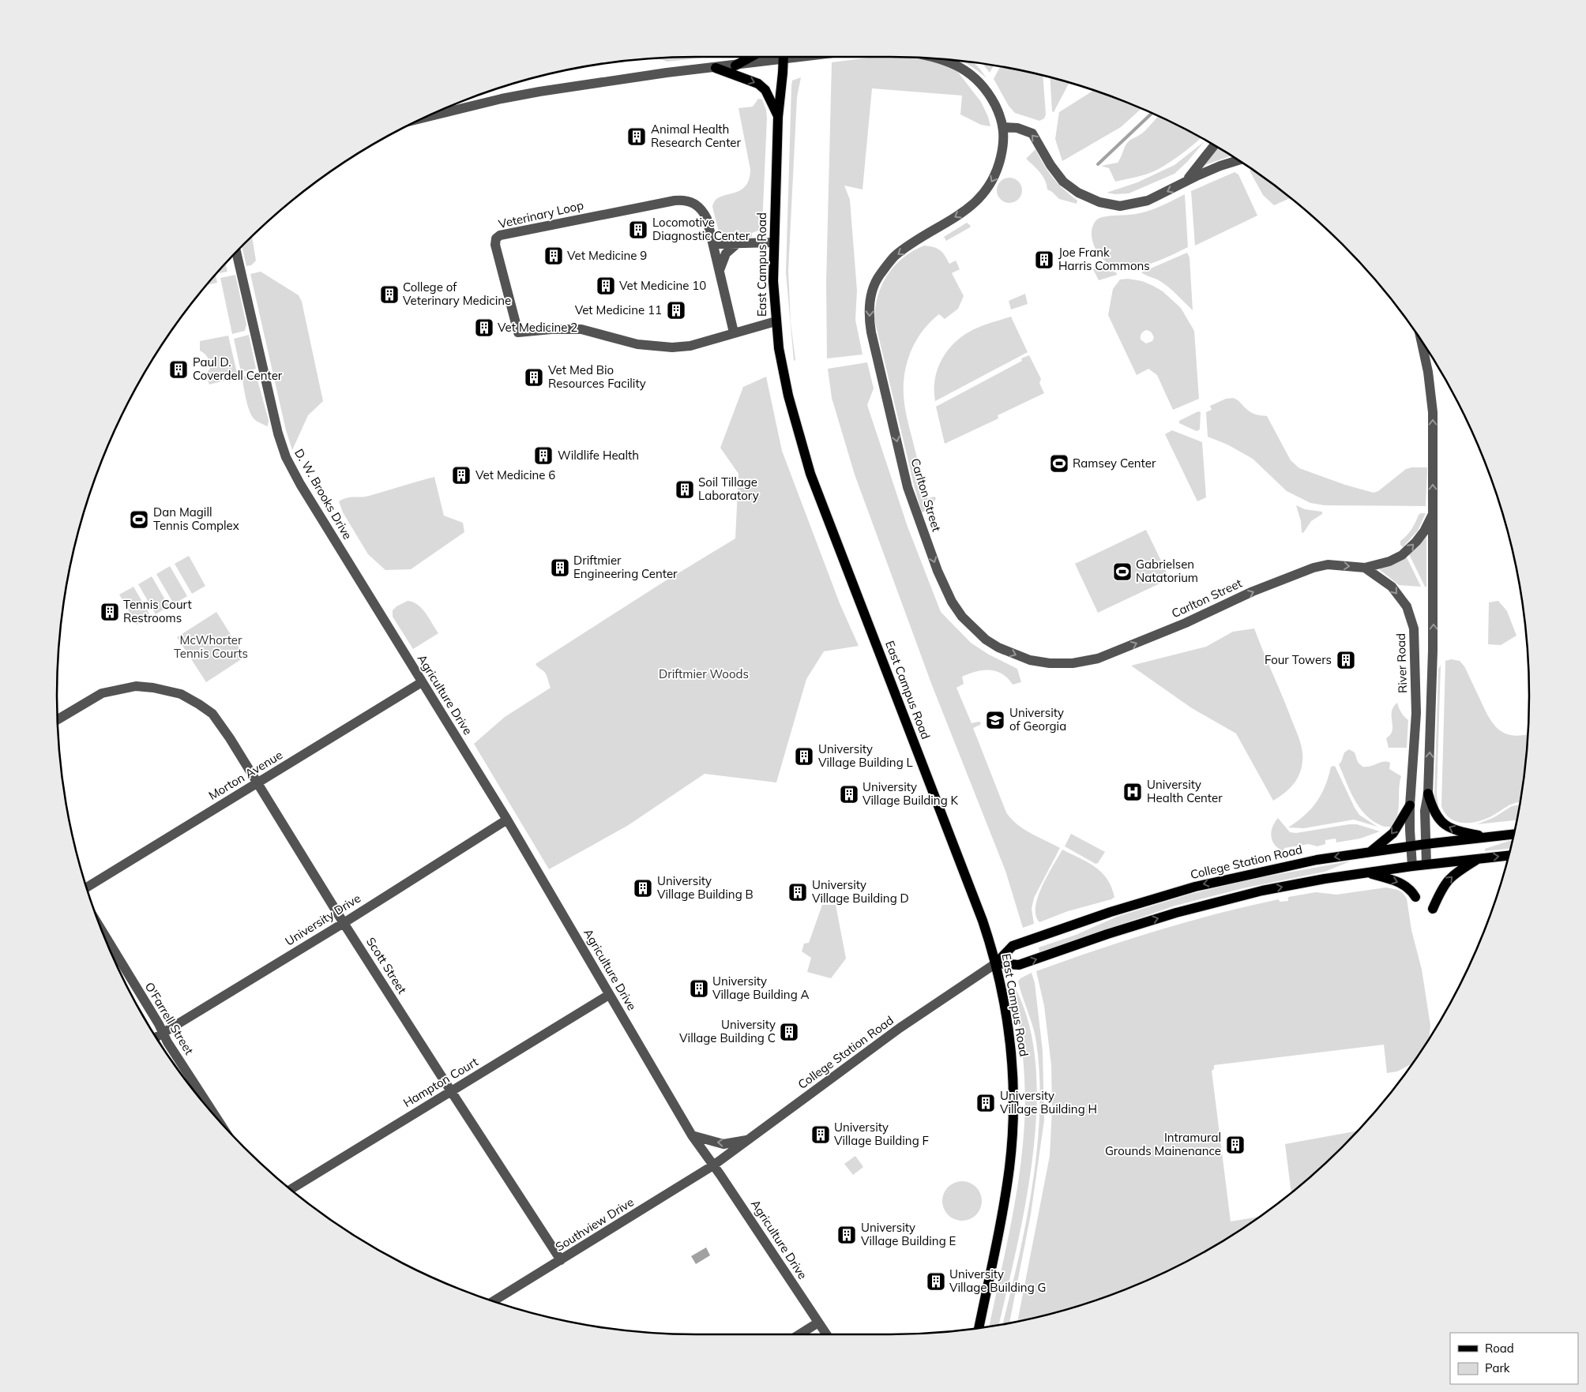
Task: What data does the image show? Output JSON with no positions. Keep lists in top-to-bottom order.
{
  "streets": {
    "main road": ["East Campus Road", "College Station Road"],
    "street": [
      "Veterinary Loop",
      "D. W. Brooks Drive",
      "Carlton Street",
      "River Road",
      "Agriculture Drive",
      "Morton Avenue",
      "University Drive",
      "Scott Street",
      "O'Farrell Street",
      "Hampton Court",
      "Southview Drive"
    ]
  },
  "crossings": [
    ["Veterinary Loop", "East Campus Road"],
    ["East Campus Road", "College Station Road"],
    ["D. W. Brooks Drive", "Agriculture Drive"],
    ["Carlton Street", "River Road"],
    ["River Road", "College Station Road"],
    ["Agriculture Drive", "Morton Avenue"],
    ["Agriculture Drive", "College Station Road"],
    ["Agriculture Drive", "University Drive"],
    ["Agriculture Drive", "Hampton Court"],
    ["Agriculture Drive", "Southview Drive"],
    ["Morton Avenue", "Scott Street"],
    ["College Station Road", "Southview Drive"],
    ["University Drive", "Scott Street"],
    ["University Drive", "O'Farrell Street"],
    ["Scott Street", "Hampton Court"],
    ["Scott Street", "Southview Drive"]
  ],
  "parks": ["McWhorter Tennis Courts", "Driftmier Woods"],
  "places": {
    "building": [
      "Animal Health Research Center",
      "Locomotive Diagnostic Center",
      "Vet Medicine 9",
      "Joe Frank Harris Commons",
      "Vet Medicine 10",
      "College of Veterinary Medicine",
      "Vet Medicine 11",
      "Vet Medicine 2",
      "Paul D. Coverdell Center",
      "Vet Med Bio Resources Facility",
      "Wildlife Health",
      "Vet Medicine 6",
      "Soil Tillage Laboratory",
      "Driftmier Engineering Center",
      "Tennis Court Restrooms",
      "Four Towers",
      "University Village Building L",
      "University Village Building K",
      "University Village Building B",
      "University Village Building D",
      "University Village Building A",
      "University Village Building C",
      "University Village Building H",
      "University Village Building F",
      "Intramural Grounds Mainenance",
      "University Village Building E",
      "University Village Building G"
    ],
    "sports": ["Ramsey Center", "Dan Magill Tennis Complex", "Gabrielsen Natatorium"],
    "school or university": ["University of Georgia"],
    "hospital": ["University Health Center"]
  },
  "legend": ["Road", "Park"]
}
